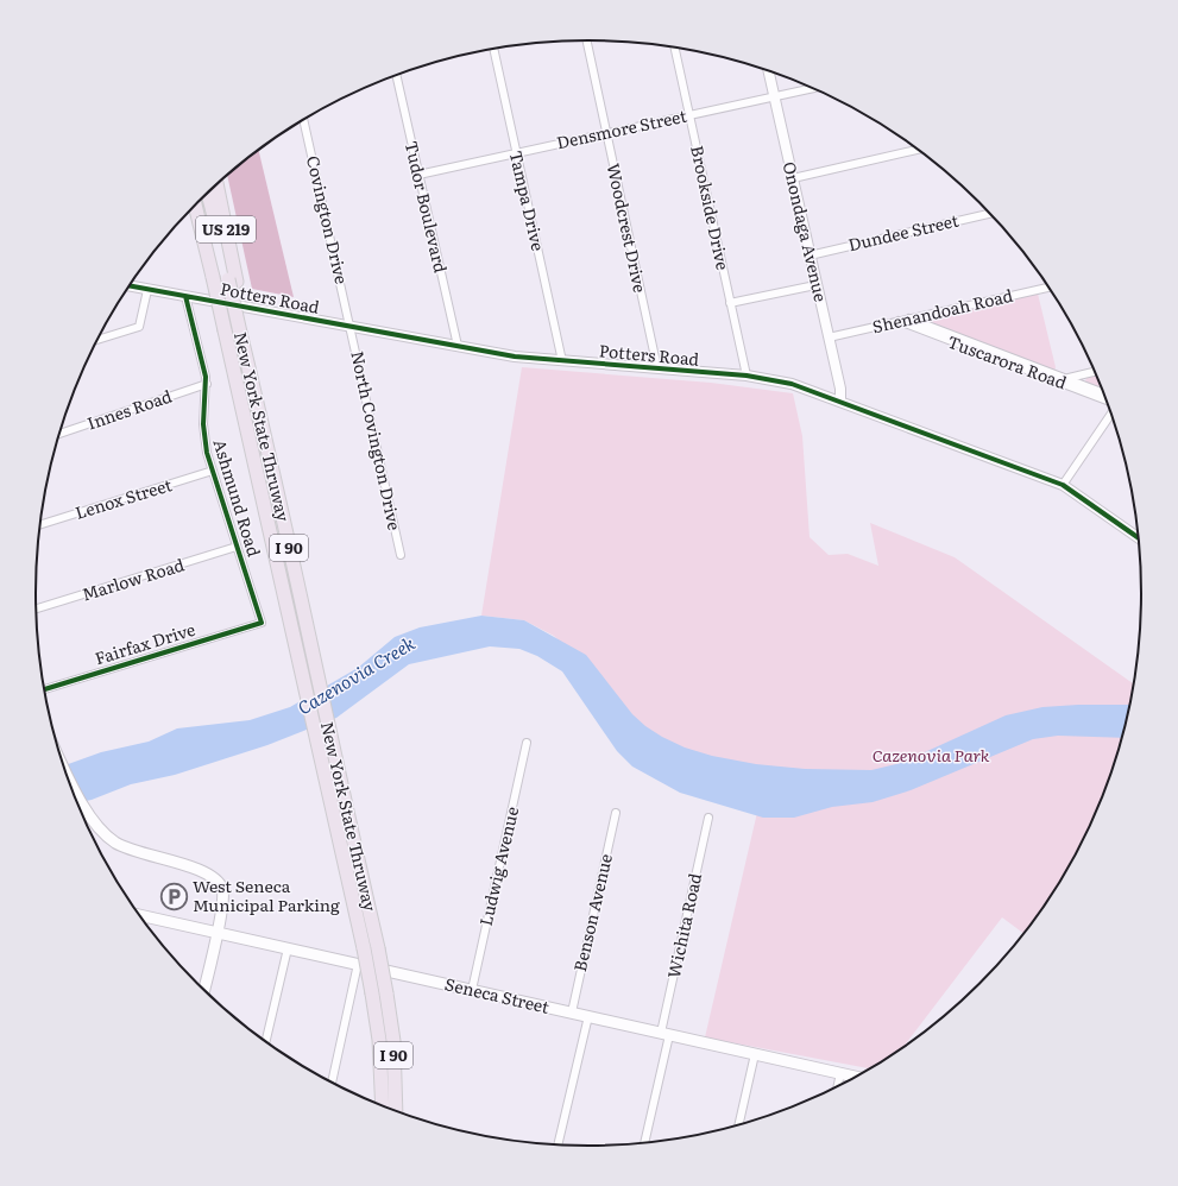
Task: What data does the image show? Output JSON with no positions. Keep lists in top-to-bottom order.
{
  "streets": {
    "highway": ["US 219", "New York State Thruway", "I 90"],
    "main road": ["Seneca Street"],
    "street": [
      "Densmore Street",
      "Tampa Drive",
      "Tudor Boulevard",
      "Brookside Drive",
      "Covington Drive",
      "Woodcrest Drive",
      "Onondaga Avenue",
      "Dundee Street",
      "Potters Road",
      "Shenandoah Road",
      "Tuscarora Road",
      "Innes Road",
      "North Covington Drive",
      "Ashmund Road",
      "Lenox Street",
      "Marlow Road",
      "Fairfax Drive",
      "Ludwig Avenue",
      "Benson Avenue",
      "Wichita Road"
    ]
  },
  "crossings": [
    ["Densmore Street", "Tampa Drive"],
    ["Densmore Street", "Tudor Boulevard"],
    ["Densmore Street", "Brookside Drive"],
    ["Densmore Street", "Woodcrest Drive"],
    ["Densmore Street", "Onondaga Avenue"],
    ["Tampa Drive", "Potters Road"],
    ["Tudor Boulevard", "Potters Road"],
    ["Brookside Drive", "Potters Road"],
    ["Covington Drive", "Potters Road"],
    ["Covington Drive", "North Covington Drive"],
    ["Woodcrest Drive", "Potters Road"],
    ["US 219", "New York State Thruway"],
    ["Onondaga Avenue", "Dundee Street"],
    ["Onondaga Avenue", "Potters Road"],
    ["Onondaga Avenue", "Shenandoah Road"],
    ["Potters Road", "North Covington Drive"],
    ["Potters Road", "Ashmund Road"],
    ["Shenandoah Road", "Tuscarora Road"],
    ["Innes Road", "Ashmund Road"],
    ["Ashmund Road", "Lenox Street"],
    ["Ashmund Road", "Marlow Road"],
    ["Ashmund Road", "Fairfax Drive"],
    ["Ludwig Avenue", "Seneca Street"],
    ["Benson Avenue", "Seneca Street"],
    ["Wichita Road", "Seneca Street"]
  ],
  "water": ["Cazenovia Creek"],
  "parks": ["Cazenovia Park"],
  "places": {
    "parking": ["West Seneca Municipal Parking"]
  }
}
